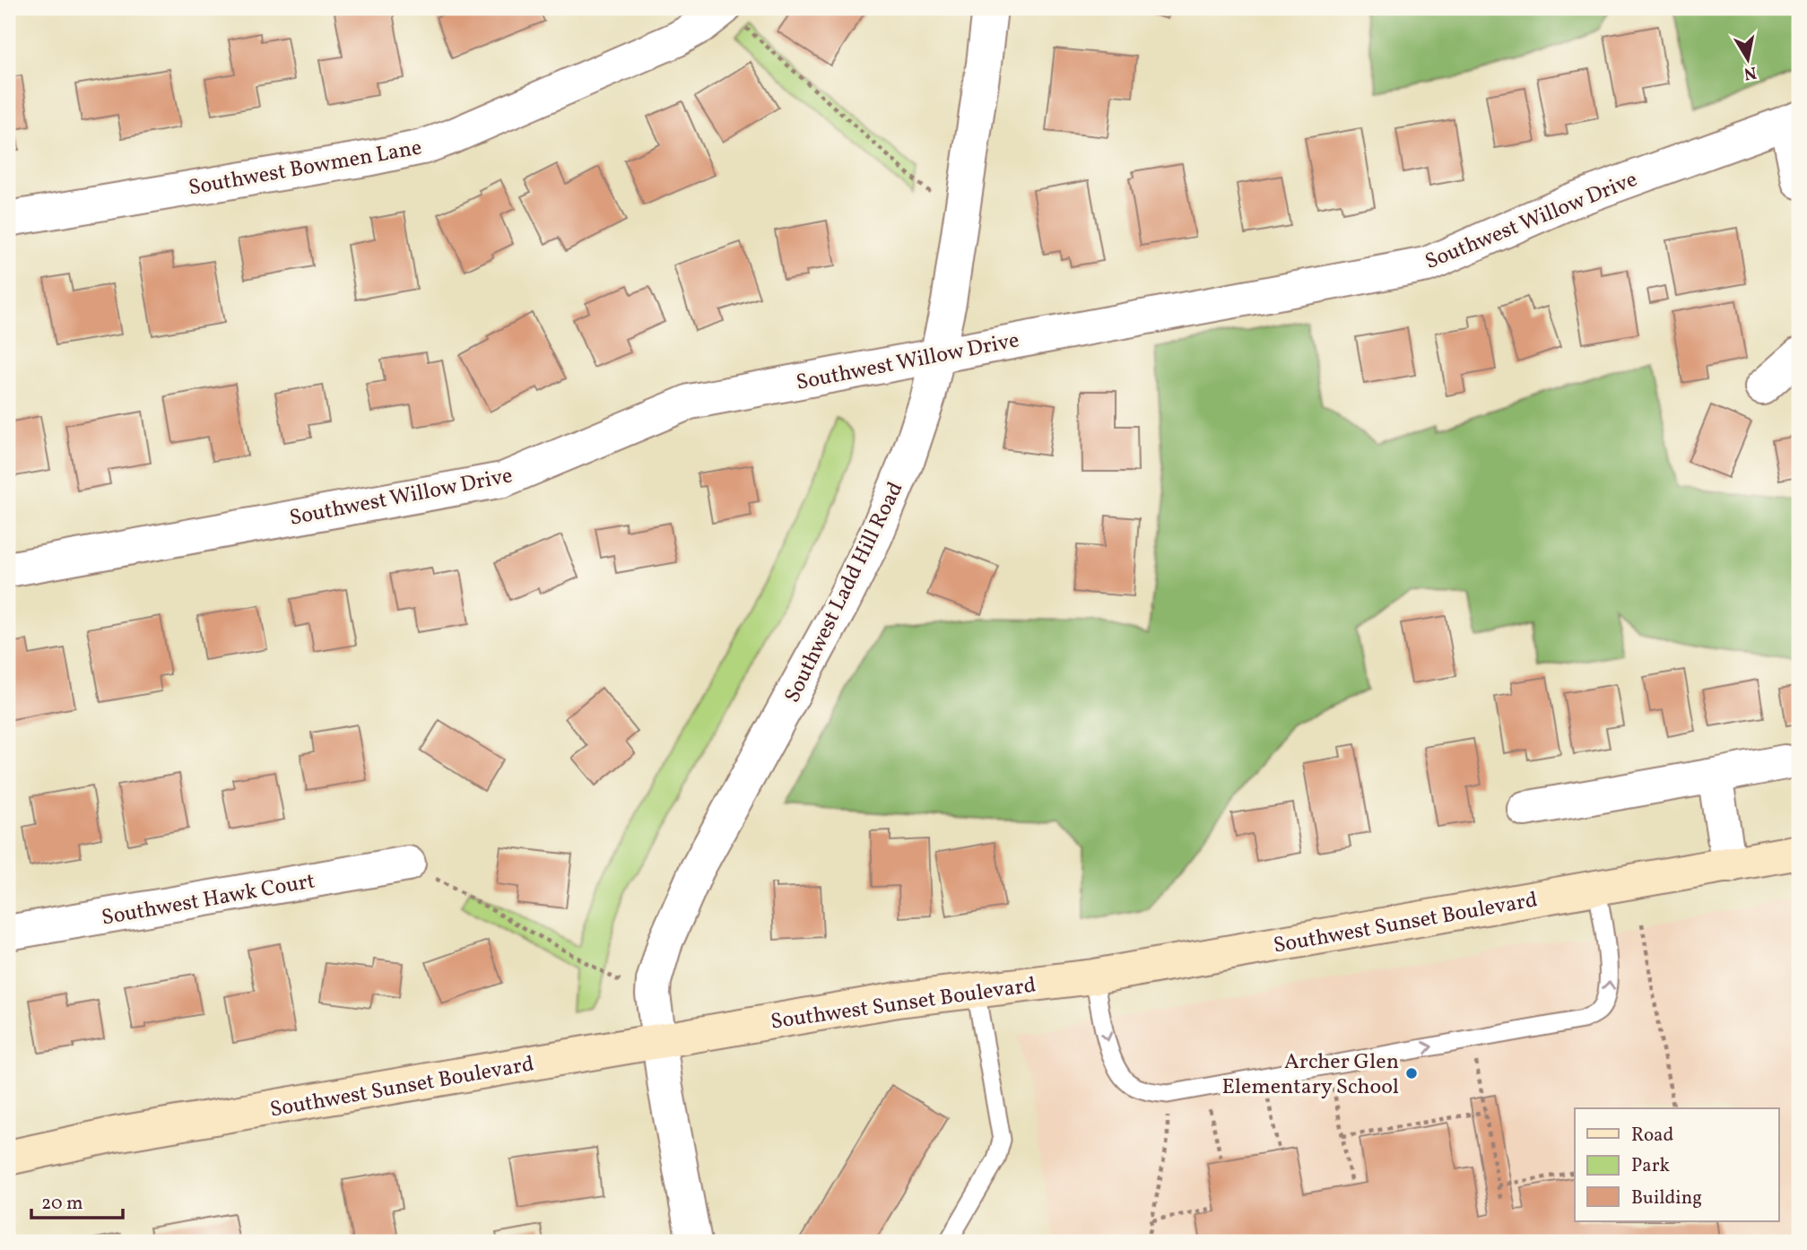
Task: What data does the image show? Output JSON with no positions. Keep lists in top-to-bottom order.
{
  "streets": {
    "main road": ["Southwest Sunset Boulevard"],
    "street": [
      "Southwest Bowmen Lane",
      "Southwest Willow Drive",
      "Southwest Ladd Hill Road",
      "Southwest Hawk Court"
    ]
  },
  "crossings": [
    ["Southwest Willow Drive", "Southwest Ladd Hill Road"],
    ["Southwest Ladd Hill Road", "Southwest Sunset Boulevard"]
  ],
  "places": ["Archer Glen Elementary School"],
  "legend": ["Road", "Park", "Building"],
  "scale_bar": "20 m",
  "north": "bottom"
}
